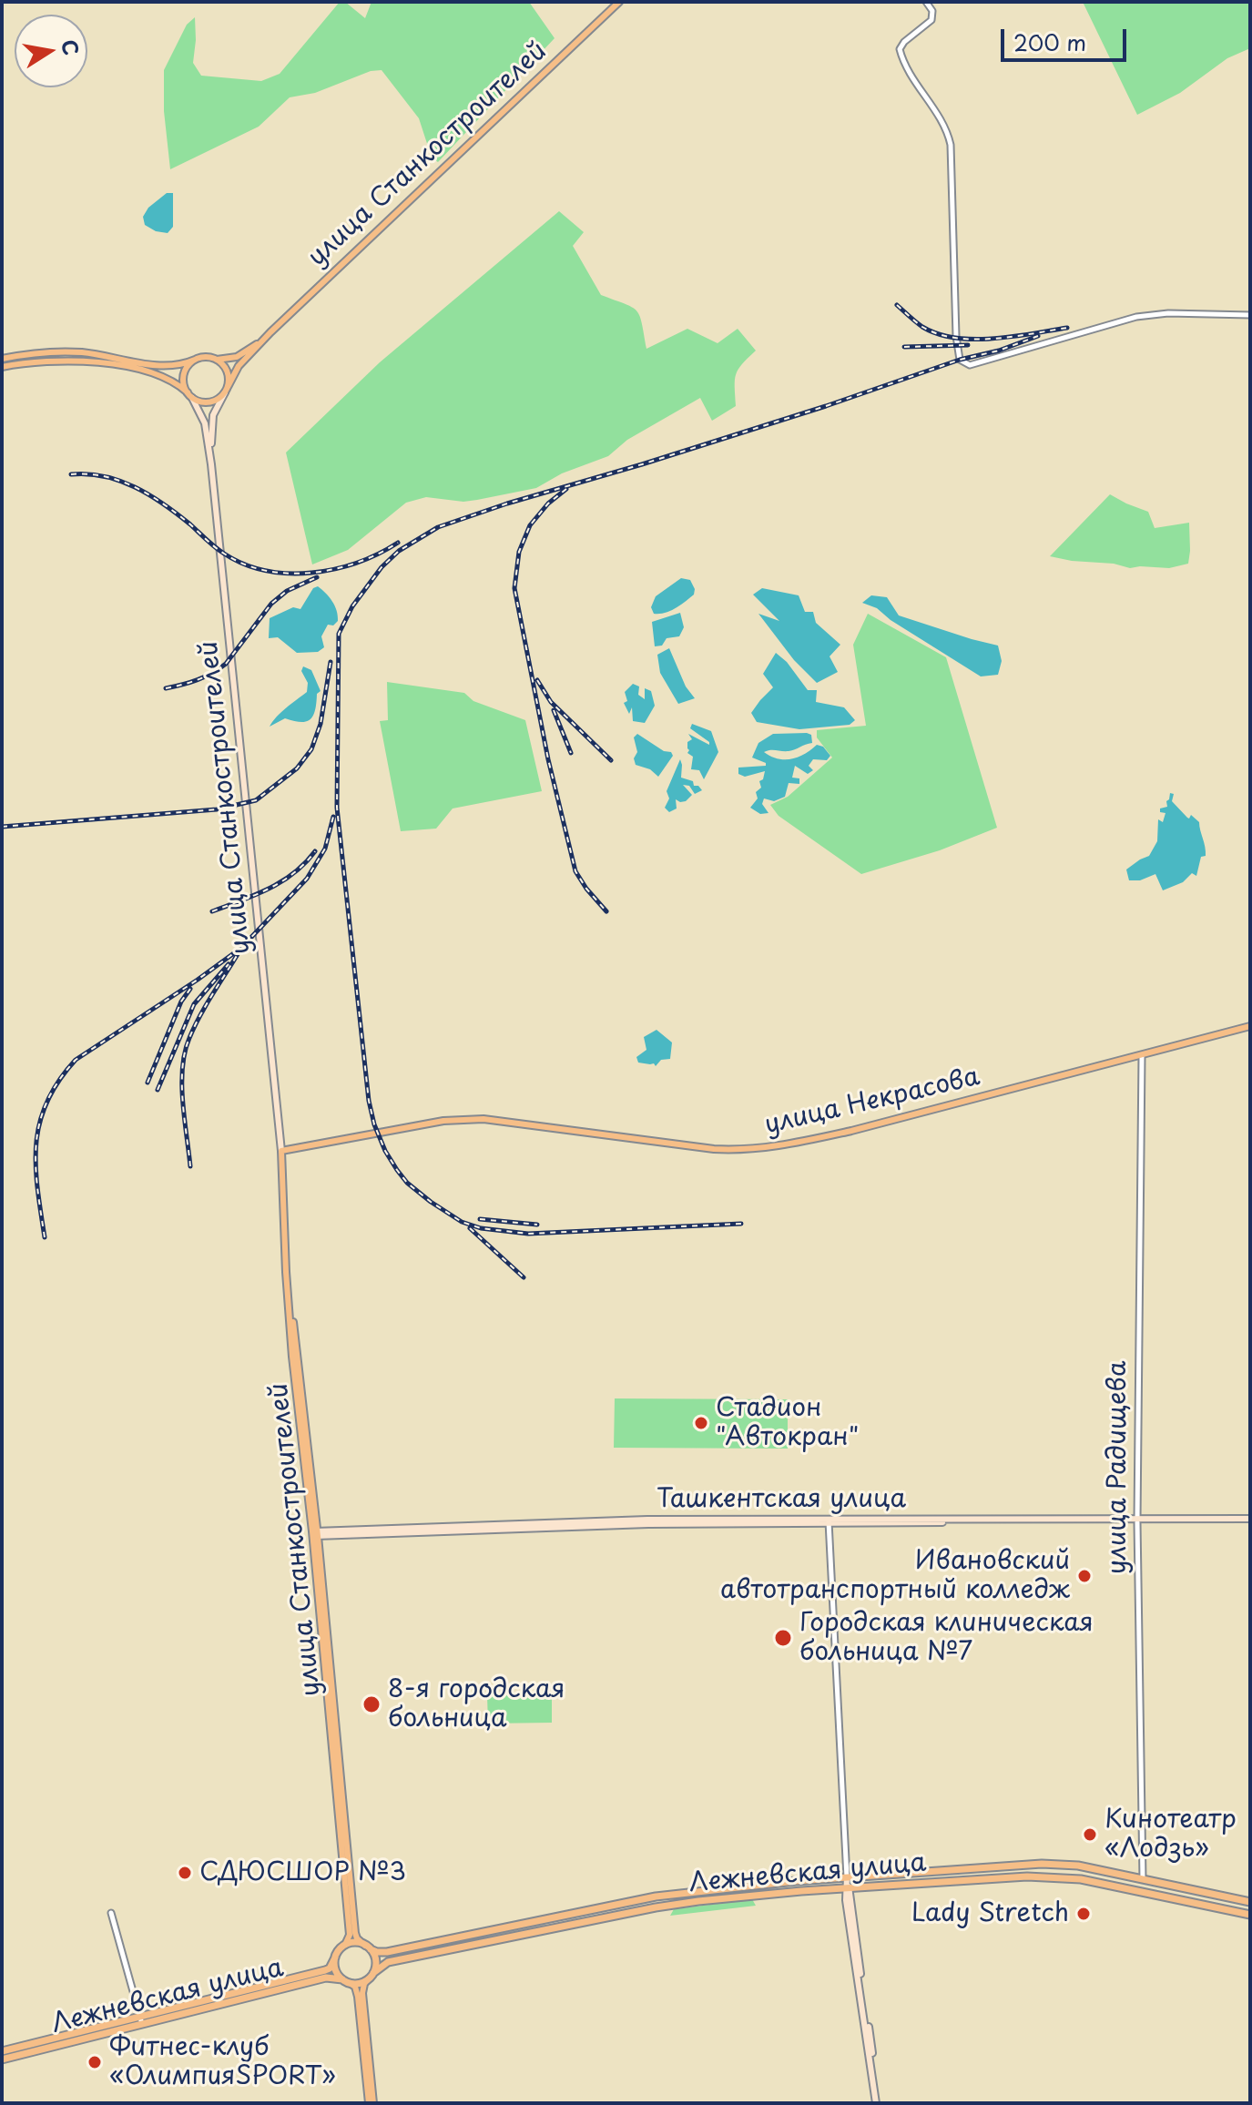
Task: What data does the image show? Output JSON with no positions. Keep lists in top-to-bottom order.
{
  "streets": {
    "highway": ["Лежневская улица"],
    "main road": ["улица Станкостроителей", "улица Некрасова", "Ташкентская улица"],
    "street": ["улица Радищева"]
  },
  "crossings": [
    ["улица Станкостроителей", "улица Некрасова"],
    ["улица Станкостроителей", "Ташкентская улица"],
    ["улица Станкостроителей", "Лежневская улица"],
    ["улица Некрасова", "улица Радищева"],
    ["улица Радищева", "Ташкентская улица"],
    ["улица Радищева", "Лежневская улица"]
  ],
  "places": [
    "Стадион \"Автокран\"",
    "Ивановский автотранспортный колледж",
    "Городская клиническая больница №7",
    "8-я городская больница",
    "Кинотеатр «Лодзь»",
    "СДЮСШОР №3",
    "Lady Stretch",
    "Фитнес-клуб «ОлимпияSPORT»"
  ],
  "scale_bar": "200 m",
  "north": "right"
}
